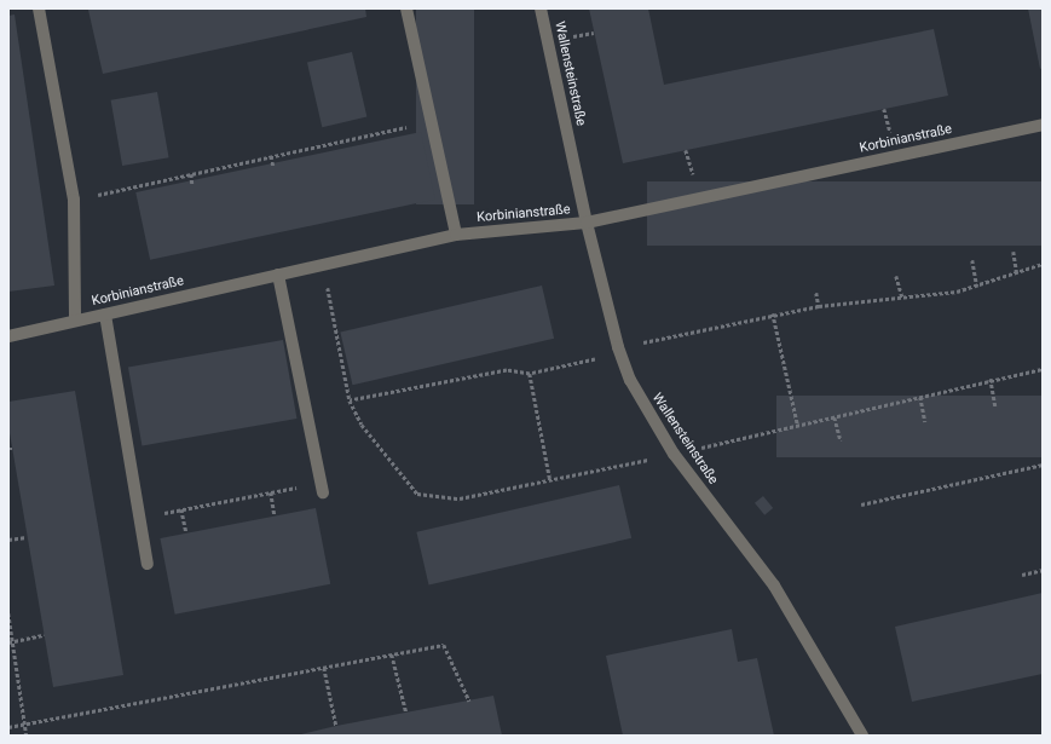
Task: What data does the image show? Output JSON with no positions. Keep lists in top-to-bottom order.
{
  "streets": {
    "street": ["Wallensteinstraße", "Korbinianstraße"]
  },
  "crossings": [
    ["Wallensteinstraße", "Korbinianstraße"]
  ]
}
